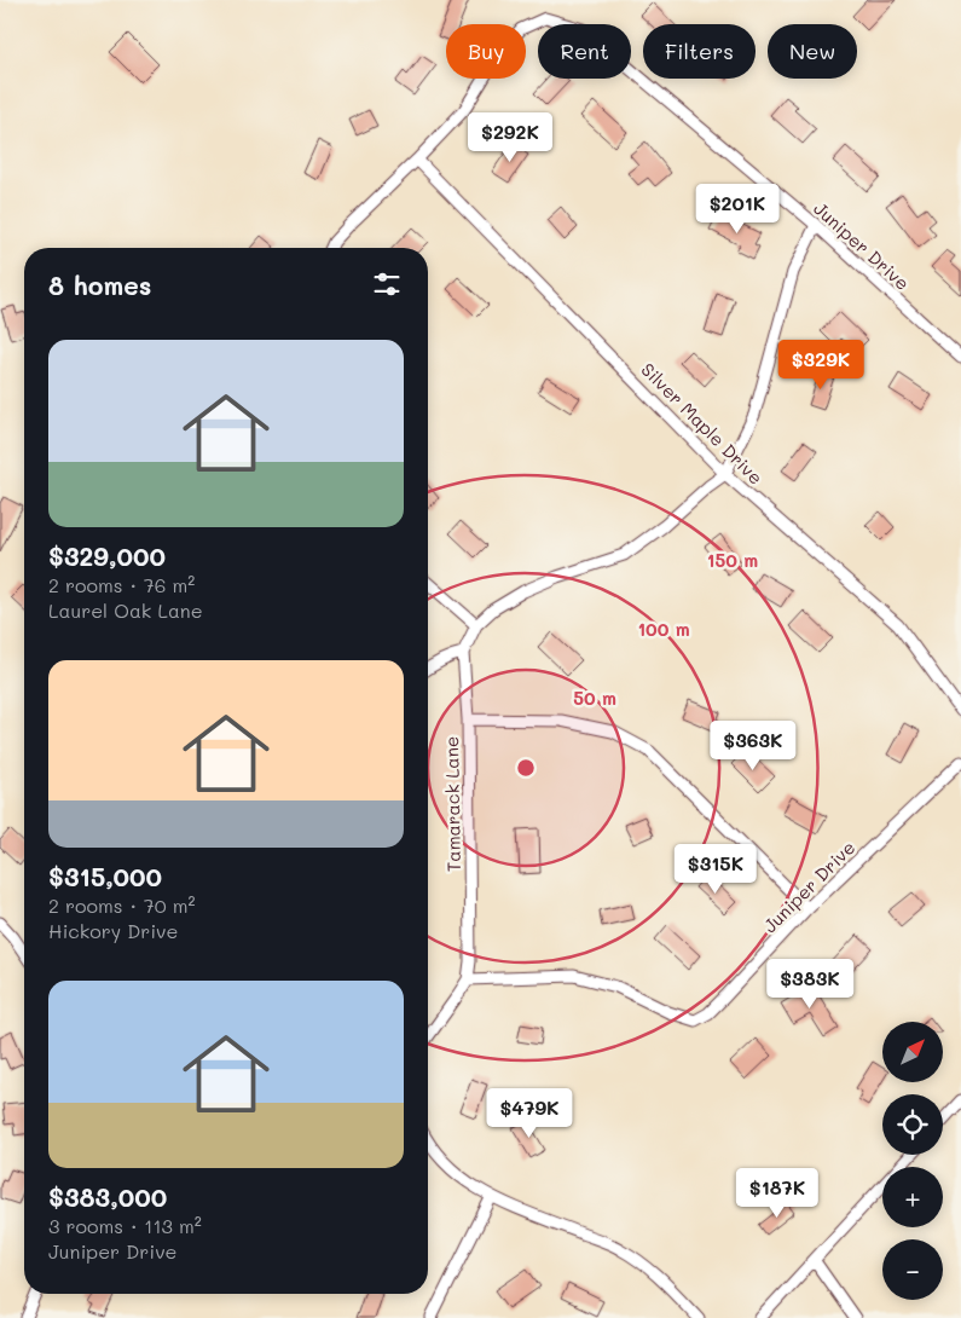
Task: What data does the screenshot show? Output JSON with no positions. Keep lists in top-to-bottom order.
{
  "streets": {
    "street": ["Juniper Drive", "Silver Maple Drive", "Tamarack Lane"]
  },
  "crossings": [
    ["Juniper Drive", "Silver Maple Drive"],
    ["Juniper Drive", "Tamarack Lane"]
  ],
  "north": "top right",
  "page": {
    "chip": [
      "Buy",
      "Rent",
      "Filters",
      "New"
    ],
    "price": [
      "$292K",
      "$201K",
      "$329K",
      "$363K",
      "$315K",
      "$383K",
      "$479K",
      "$187K"
    ],
    "heading": "8 homes",
    "list": [
      {
        "name": "$329,000",
        "note": "2 rooms · 76 m² · Laurel Oak Lane"
      },
      {
        "name": "$315,000",
        "note": "2 rooms · 70 m² · Hickory Drive"
      },
      {
        "name": "$383,000",
        "note": "3 rooms · 113 m² · Juniper Drive"
      }
    ],
    "map_buttons": ["+", "−"]
  },
  "rings": ["150 m", "100 m", "50 m"]
}
